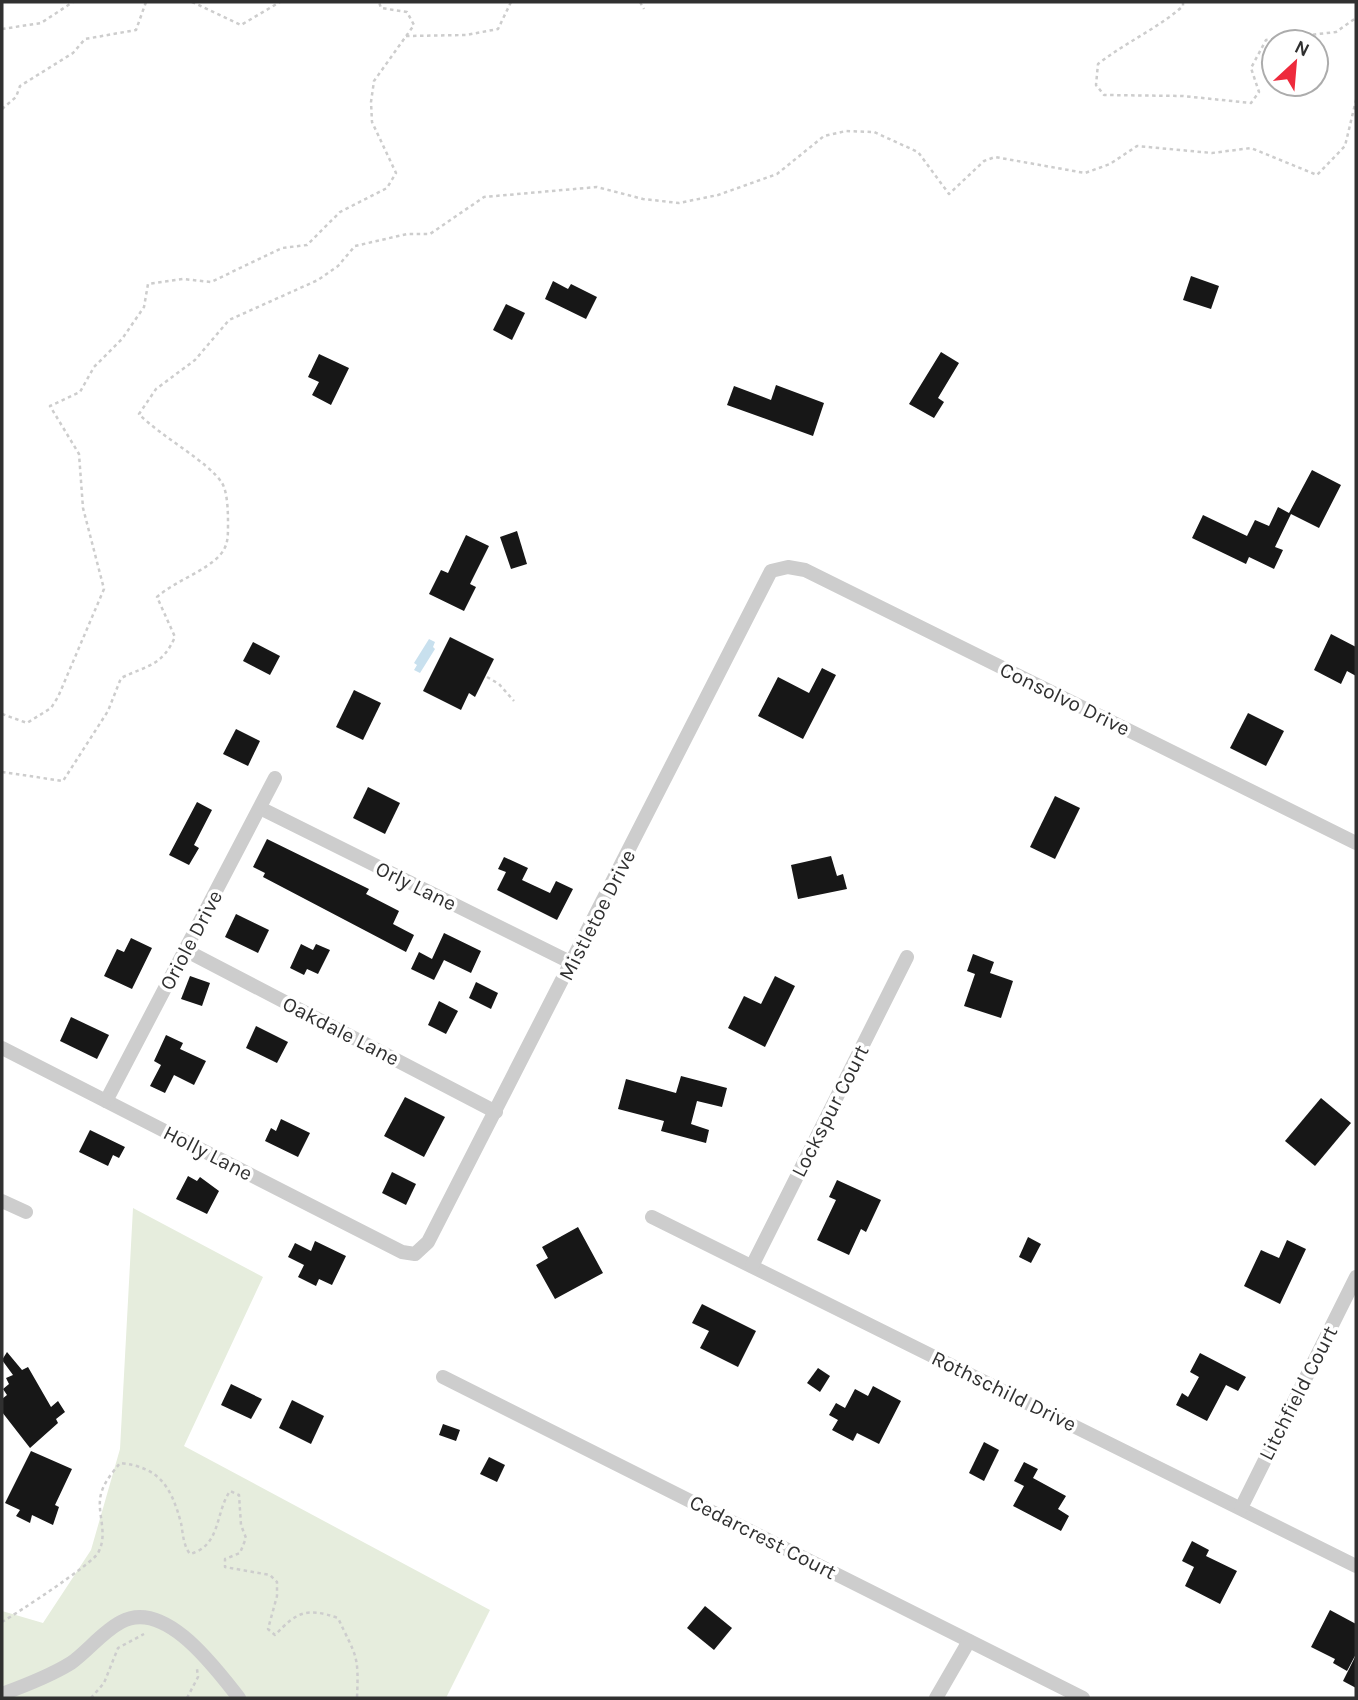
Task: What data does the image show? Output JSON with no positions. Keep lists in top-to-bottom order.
{
  "streets": {
    "street": [
      "Consolvo Drive",
      "Orly Lane",
      "Mistletoe Drive",
      "Oriole Drive",
      "Oakdale Lane",
      "Lockspur Court",
      "Holly Lane",
      "Rothschild Drive",
      "Litchfield Court",
      "Cedarcrest Court"
    ]
  },
  "crossings": [
    ["Consolvo Drive", "Mistletoe Drive"],
    ["Orly Lane", "Mistletoe Drive"],
    ["Orly Lane", "Oriole Drive"],
    ["Mistletoe Drive", "Oakdale Lane"],
    ["Mistletoe Drive", "Holly Lane"],
    ["Oriole Drive", "Oakdale Lane"],
    ["Oriole Drive", "Holly Lane"],
    ["Lockspur Court", "Rothschild Drive"],
    ["Rothschild Drive", "Litchfield Court"]
  ],
  "north": "top right"
}
